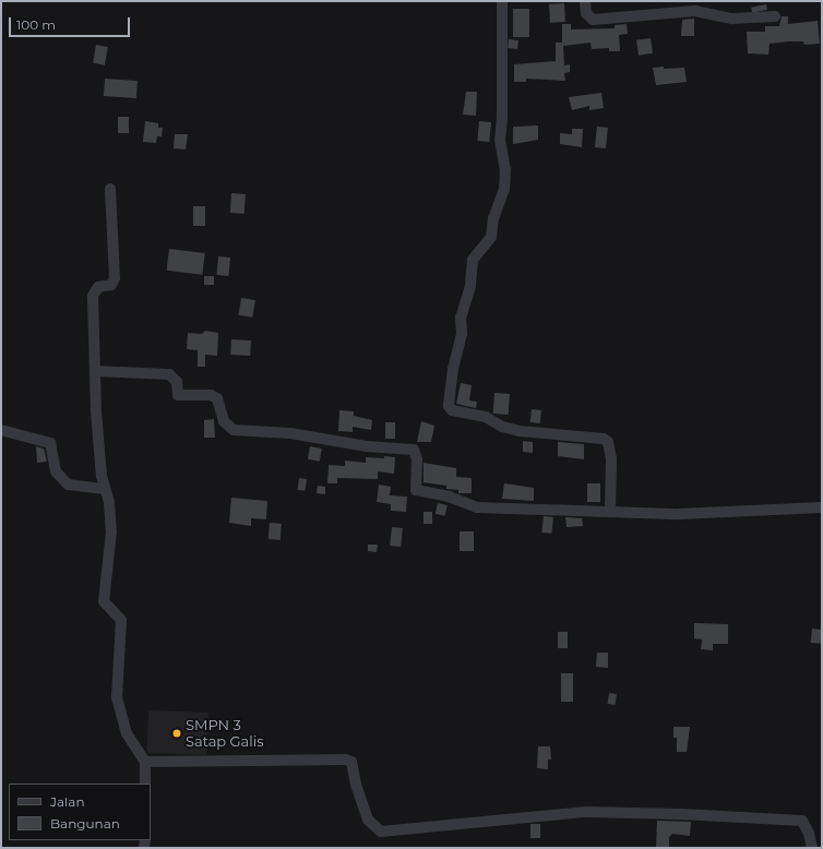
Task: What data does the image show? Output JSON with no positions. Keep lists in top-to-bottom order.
{
  "places": ["SMPN 3 Satap Galis"],
  "legend": ["Jalan", "Bangunan"],
  "scale_bar": "100 m"
}
